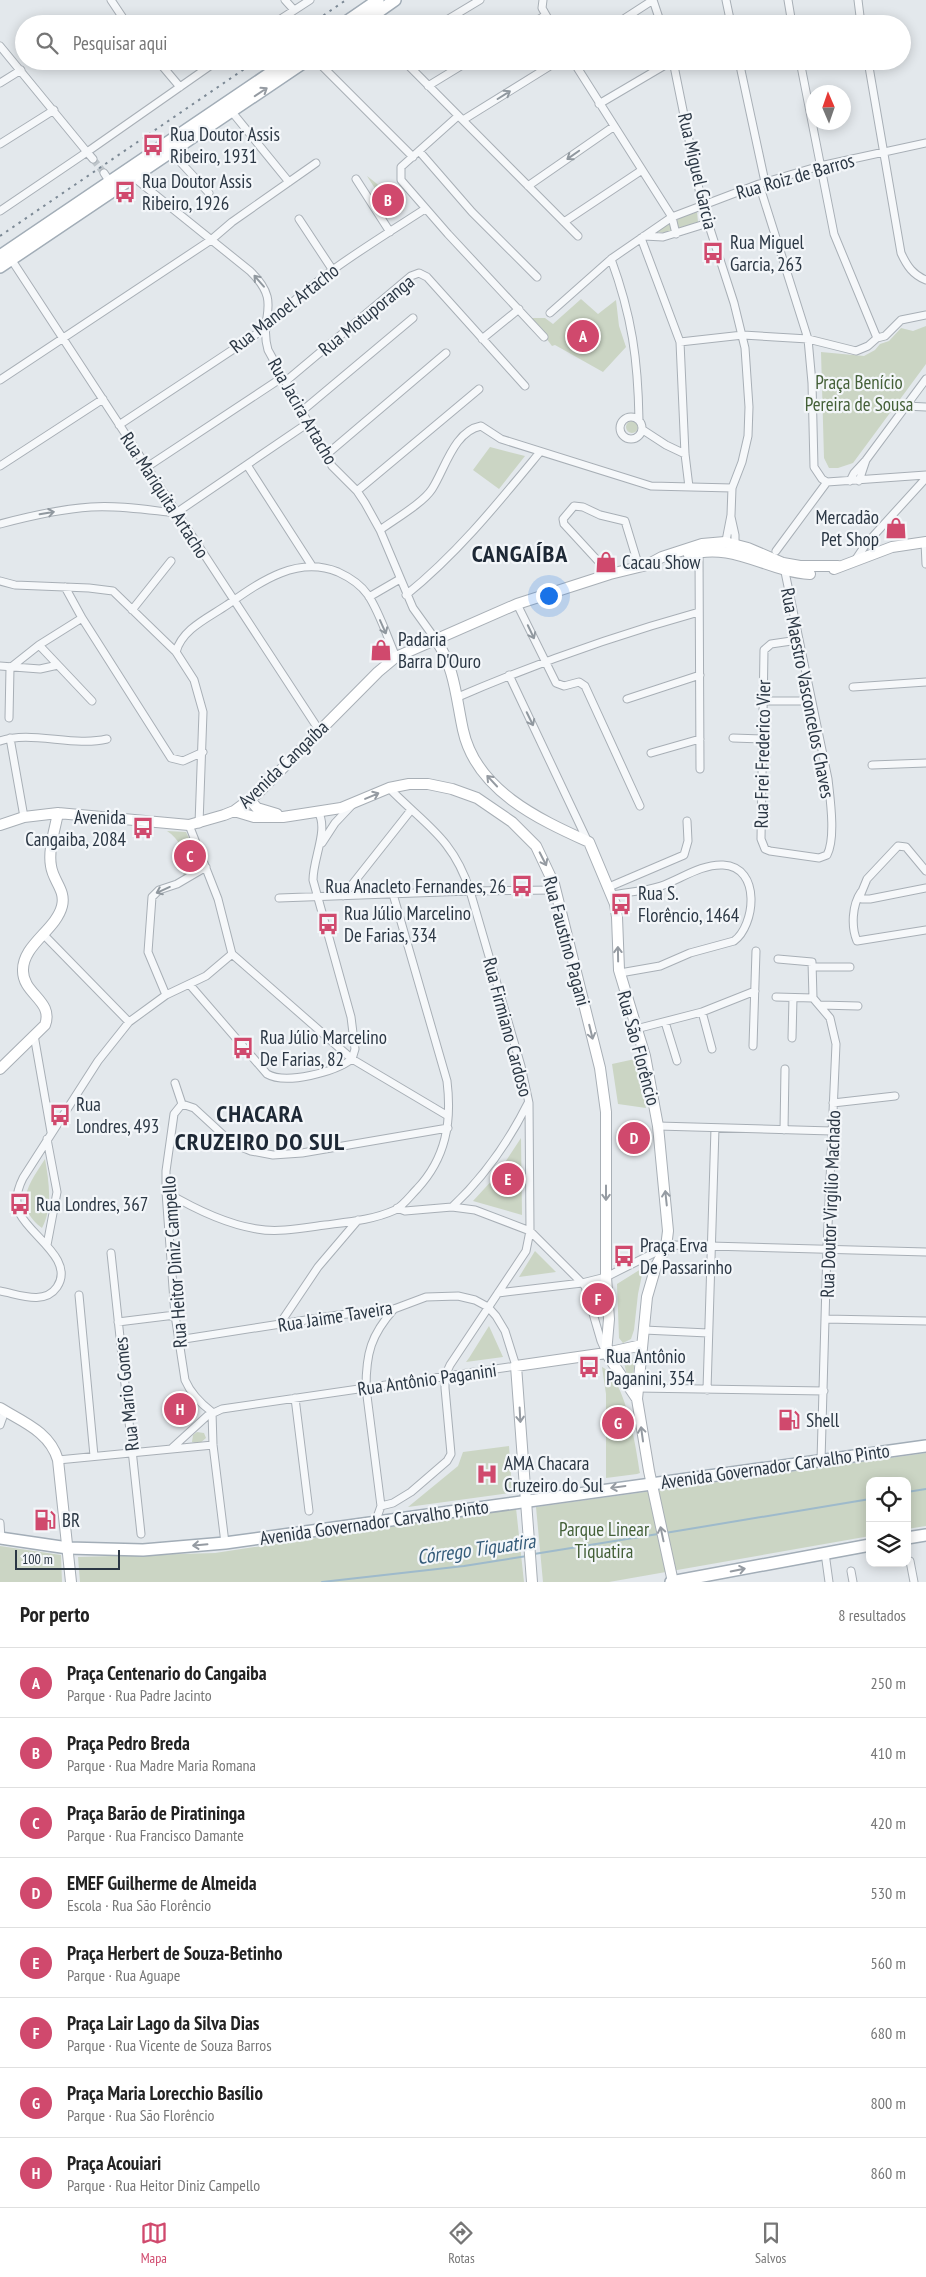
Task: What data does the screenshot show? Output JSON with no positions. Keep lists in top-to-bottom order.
{
  "streets": {
    "main road": ["Avenida Governador Carvalho Pinto"],
    "street": [
      "Rua Miguel Garcia",
      "Rua Roiz de Barros",
      "Rua Manoel Artacho",
      "Rua Motuporanga",
      "Rua Jacira Artacho",
      "Rua Mariquita Artacho",
      "Rua Maestro Vasconcelos Chaves",
      "Rua Frei Frederico Vier",
      "Avenida Cangaíba",
      "Rua Faustino Pagani",
      "Rua Firmiano Cardoso",
      "Rua São Florêncio",
      "Rua Doutor Virgílio Machado",
      "Rua Heitor Diniz Campello",
      "Rua Jaime Taveira",
      "Rua Antônio Paganini",
      "Rua Mario Gomes"
    ]
  },
  "crossings": [
    ["Rua Miguel Garcia", "Rua Roiz de Barros"],
    ["Rua Manoel Artacho", "Rua Jacira Artacho"],
    ["Rua Manoel Artacho", "Rua Mariquita Artacho"],
    ["Rua Motuporanga", "Rua Jacira Artacho"],
    ["Rua Jacira Artacho", "Avenida Cangaíba"],
    ["Rua Mariquita Artacho", "Avenida Cangaíba"],
    ["Rua Maestro Vasconcelos Chaves", "Rua Frei Frederico Vier"],
    ["Avenida Cangaíba", "Rua Faustino Pagani"],
    ["Rua Faustino Pagani", "Rua Firmiano Cardoso"],
    ["Rua Faustino Pagani", "Rua Antônio Paganini"],
    ["Rua Firmiano Cardoso", "Rua Jaime Taveira"],
    ["Rua Firmiano Cardoso", "Rua Antônio Paganini"],
    ["Rua São Florêncio", "Rua Antônio Paganini"],
    ["Rua São Florêncio", "Avenida Governador Carvalho Pinto"],
    ["Rua Doutor Virgílio Machado", "Avenida Governador Carvalho Pinto"],
    ["Rua Heitor Diniz Campello", "Rua Jaime Taveira"],
    ["Rua Heitor Diniz Campello", "Rua Antônio Paganini"]
  ],
  "one_way": ["Rua Faustino Pagani"],
  "districts": ["CANGAÍBA", "CHACARA CRUZEIRO DO SUL"],
  "water": ["Córrego Tiquatira"],
  "parks": ["Praça Benício Pereira de Sousa", "Parque Linear Tiquatira"],
  "places": {
    "bus stop": [
      "Rua Doutor Assis Ribeiro, 1931",
      "Rua Doutor Assis Ribeiro, 1926",
      "Rua Miguel Garcia, 263",
      "Avenida Cangaiba, 2084",
      "Rua Anacleto Fernandes, 26",
      "Rua S. Florêncio, 1464",
      "Rua Júlio Marcelino De Farias, 334",
      "Rua Júlio Marcelino De Farias, 82",
      "Rua Londres, 493",
      "Rua Londres, 367",
      "Praça Erva De Passarinho",
      "Rua Antônio Paganini, 354"
    ],
    "shop": ["Mercadão Pet Shop", "Cacau Show", "Padaria Barra D'Ouro"],
    "fuel station": ["Shell", "BR"],
    "hospital": ["AMA Chacara Cruzeiro do Sul"]
  },
  "scale_bar": "100 m",
  "north": "top",
  "page": {
    "search": "Pesquisar aqui",
    "pins": [
      "B",
      "A",
      "C",
      "D",
      "E",
      "F",
      "H",
      "G"
    ],
    "scale": "100 m",
    "heading": ["Por perto", "8 resultados"],
    "list": [
      {
        "mark": "A",
        "name": "Praça Centenario do Cangaiba",
        "note": "Parque · Rua Padre Jacinto",
        "value": "250 m"
      },
      {
        "mark": "B",
        "name": "Praça Pedro Breda",
        "note": "Parque · Rua Madre Maria Romana",
        "value": "410 m"
      },
      {
        "mark": "C",
        "name": "Praça Barão de Piratininga",
        "note": "Parque · Rua Francisco Damante",
        "value": "420 m"
      },
      {
        "mark": "D",
        "name": "EMEF Guilherme de Almeida",
        "note": "Escola · Rua São Florêncio",
        "value": "530 m"
      },
      {
        "mark": "E",
        "name": "Praça Herbert de Souza-Betinho",
        "note": "Parque · Rua Aguape",
        "value": "560 m"
      },
      {
        "mark": "F",
        "name": "Praça Lair Lago da Silva Dias",
        "note": "Parque · Rua Vicente de Souza Barros",
        "value": "680 m"
      },
      {
        "mark": "G",
        "name": "Praça Maria Lorecchio Basílio",
        "note": "Parque · Rua São Florêncio",
        "value": "800 m"
      },
      {
        "mark": "H",
        "name": "Praça Acouiari",
        "note": "Parque · Rua Heitor Diniz Campello",
        "value": "860 m"
      }
    ],
    "nav": ["Mapa", "Rotas", "Salvos"]
  }
}
